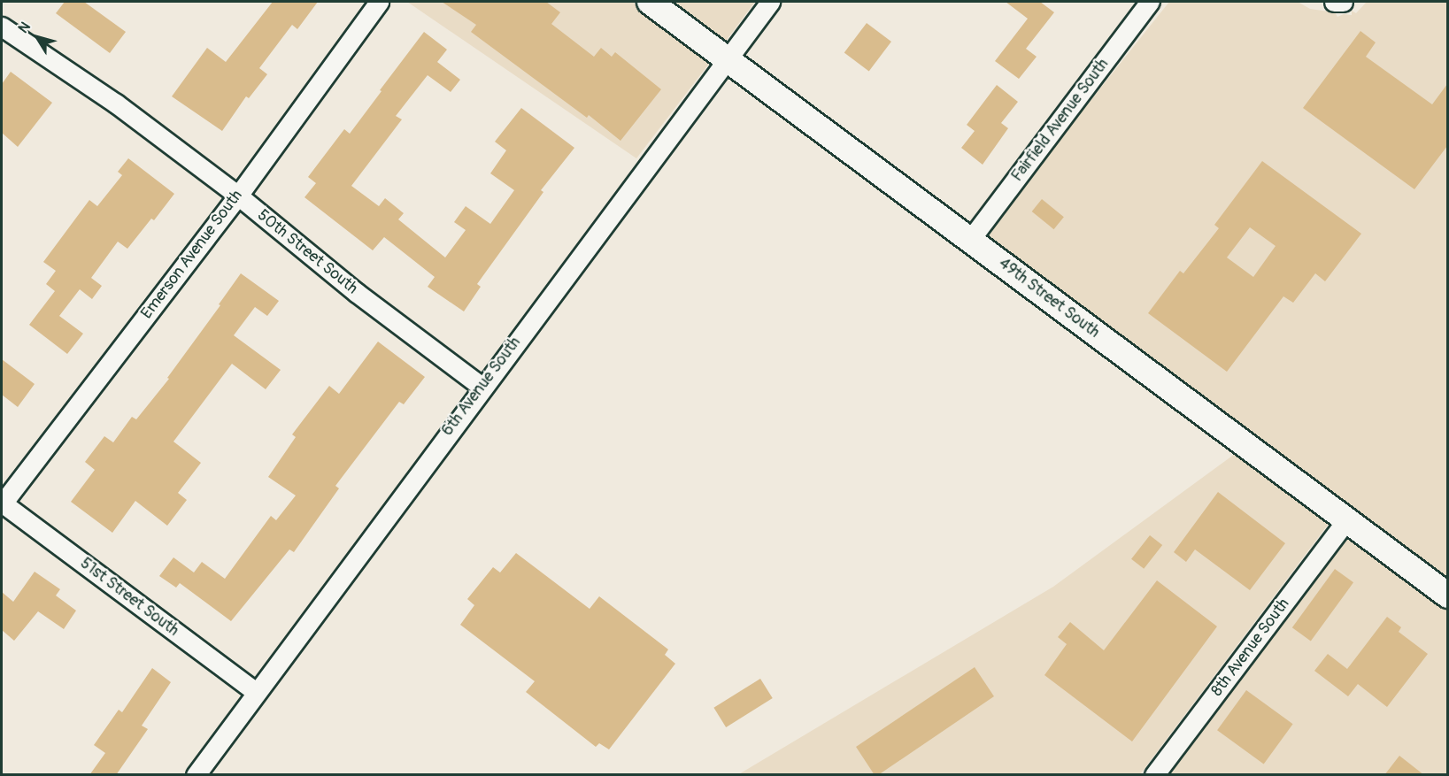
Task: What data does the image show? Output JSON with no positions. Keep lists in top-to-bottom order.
{
  "streets": {
    "main road": ["49th Street South"],
    "street": [
      "Fairfield Avenue South",
      "50th Street South",
      "Emerson Avenue South",
      "6th Avenue South",
      "51st Street South",
      "8th Avenue South"
    ]
  },
  "crossings": [
    ["Fairfield Avenue South", "49th Street South"],
    ["50th Street South", "Emerson Avenue South"],
    ["50th Street South", "6th Avenue South"],
    ["Emerson Avenue South", "51st Street South"],
    ["49th Street South", "6th Avenue South"],
    ["49th Street South", "8th Avenue South"],
    ["6th Avenue South", "51st Street South"]
  ],
  "north": "top left"
}
